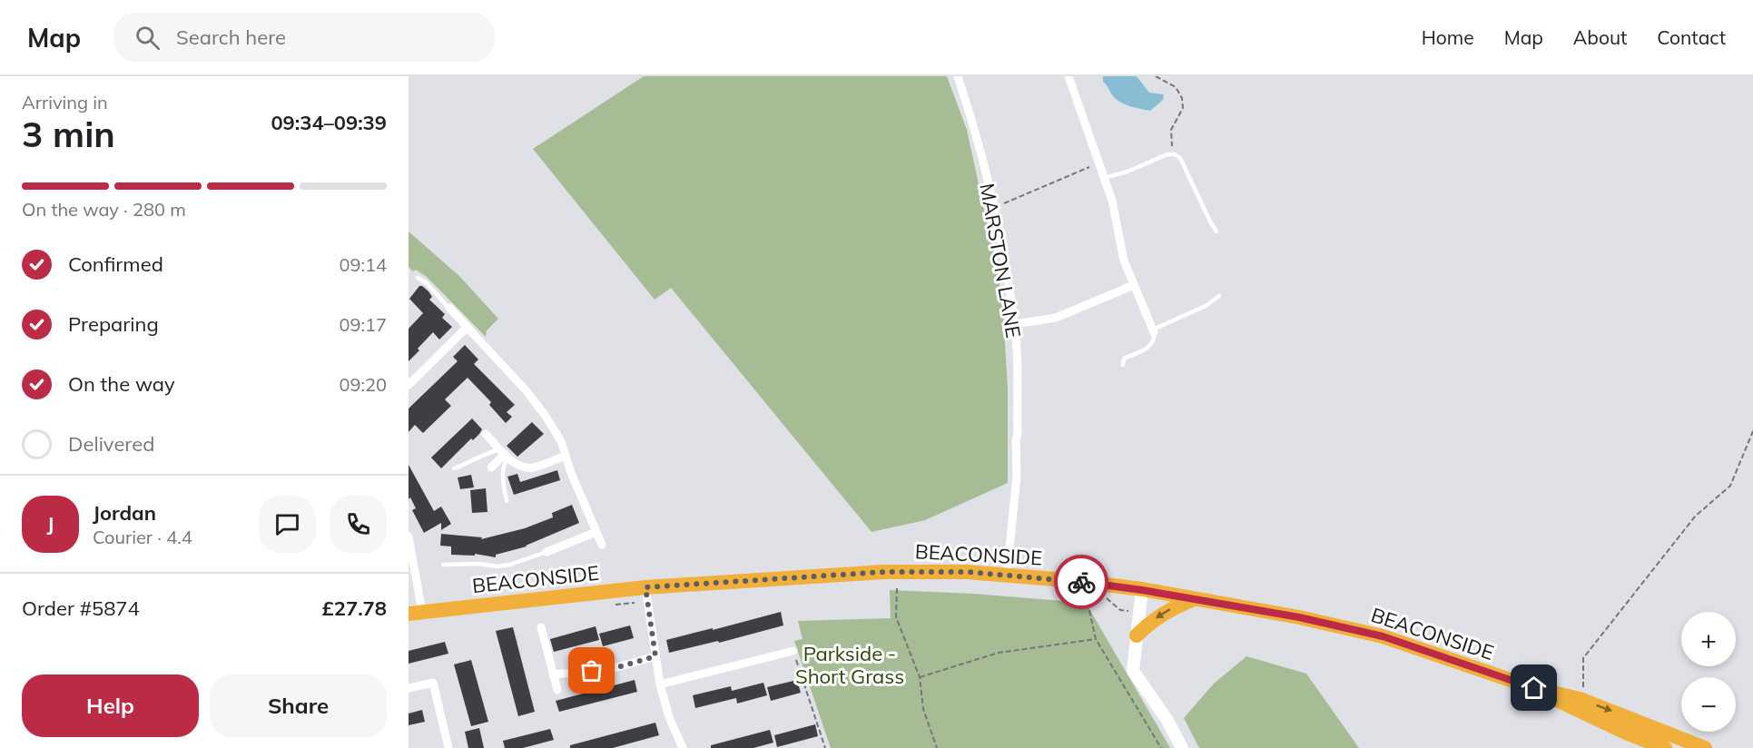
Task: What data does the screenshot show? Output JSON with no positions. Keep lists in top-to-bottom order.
{
  "streets": {
    "highway": ["BEACONSIDE"],
    "street": ["MARSTON LANE"]
  },
  "crossings": [
    ["MARSTON LANE", "BEACONSIDE"]
  ],
  "parks": ["Parkside - Short Grass"],
  "page": {
    "header": "Map",
    "search": "Search here",
    "nav": [
      "Home",
      "Map",
      "About",
      "Contact"
    ],
    "heading": ["3 min", "Arriving in", "09:34–09:39"],
    "panel": [
      "Jordan",
      "Courier · 4.4",
      "Order #5874",
      "£27.78"
    ],
    "bar": "On the way · 280 m",
    "list": [
      ["Confirmed", "09:14"],
      ["Preparing", "09:17"],
      ["On the way", "09:20"],
      "Delivered"
    ],
    "round": "J",
    "map_buttons": ["+", "−"],
    "buttons": ["Help", "Share"]
  }
}
